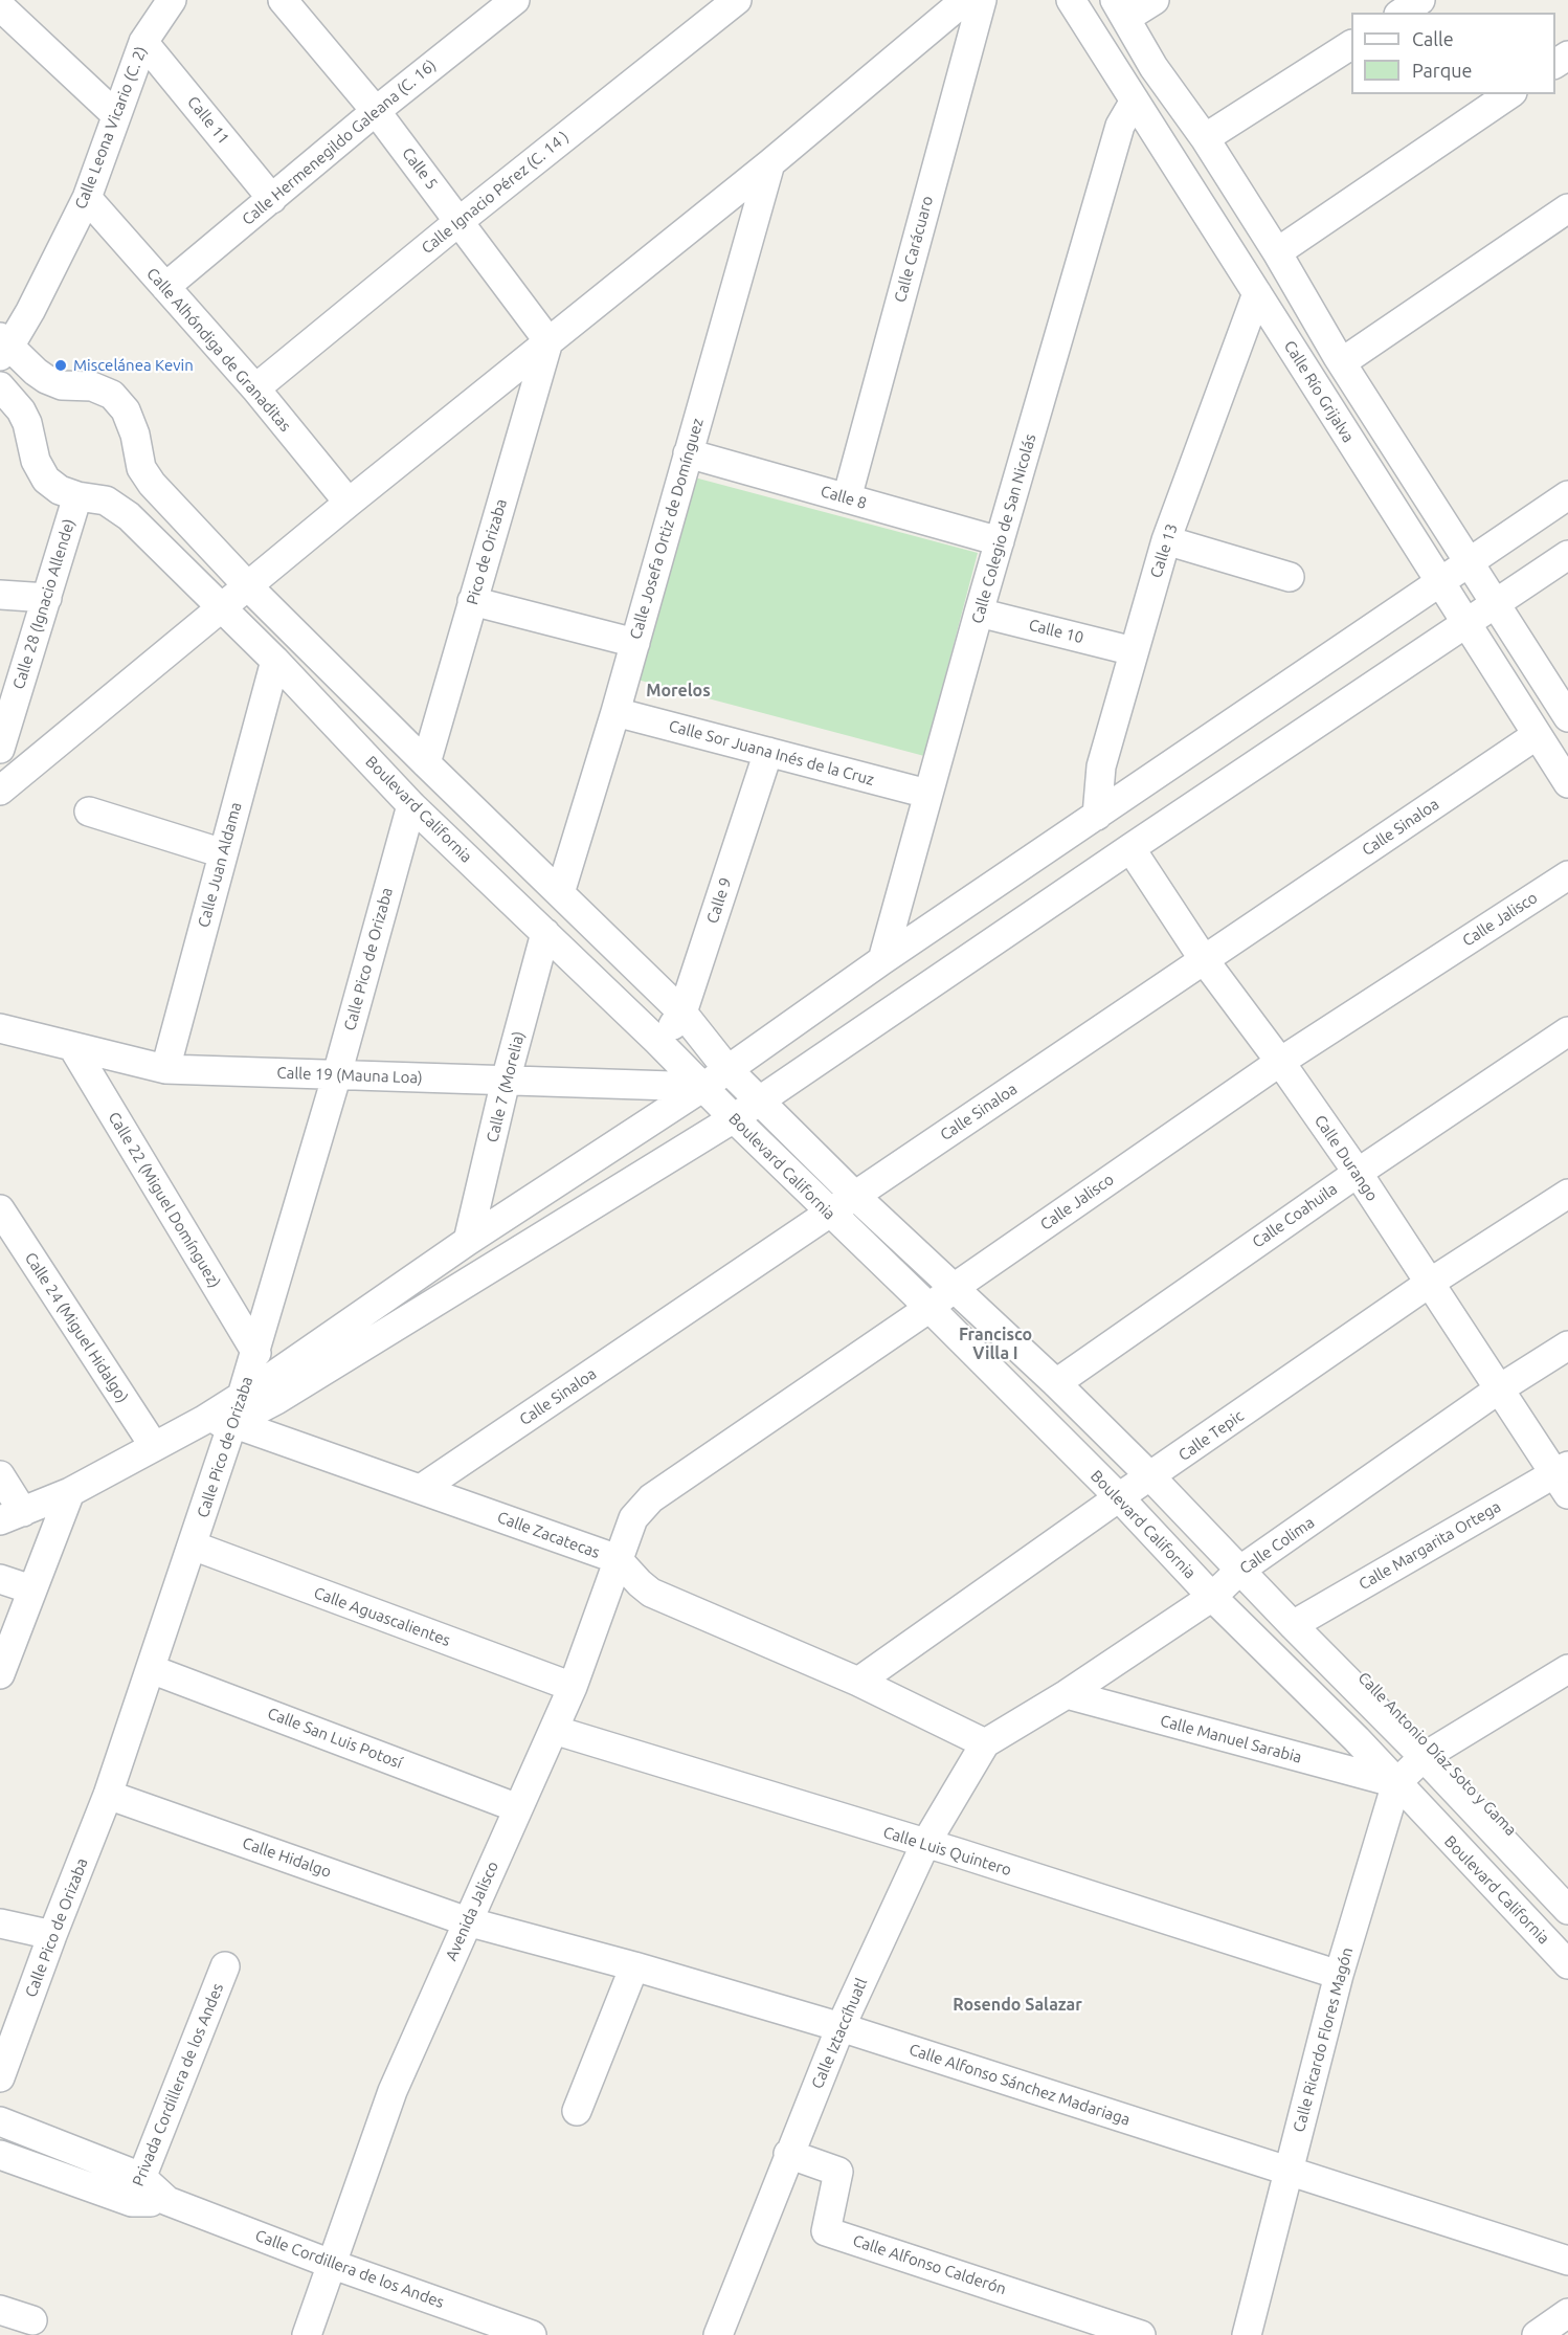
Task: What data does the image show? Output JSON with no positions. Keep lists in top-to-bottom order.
{
  "streets": {
    "street": [
      "Calle 11",
      "Calle Leona Vicario (C. 2)",
      "Calle Hermenegildo Galeana (C. 16)",
      "Calle 5",
      "Calle Ignacio Pérez (C. 14 )",
      "Calle Carácuaro",
      "Calle Alhóndiga de Granaditas",
      "Calle Río Grijalva",
      "Calle 8",
      "Calle Josefa Ortiz de Domínguez",
      "Calle Colegio de San Nicolás",
      "Calle 13",
      "Pico de Orizaba",
      "Calle 28 (Ignacio Allende)",
      "Calle 10",
      "Calle Sor Juana Inés de la Cruz",
      "Boulevard California",
      "Calle Sinaloa",
      "Calle Juan Aldama",
      "Calle 9",
      "Calle Jalisco",
      "Calle Pico de Orizaba",
      "Calle 19 (Mauna Loa)",
      "Calle 7 (Morelia)",
      "Calle Durango",
      "Calle 22 (Miguel Domínguez)",
      "Calle Coahuila",
      "Calle 24 (Miguel Hidalgo)",
      "Calle Tepic",
      "Calle Zacatecas",
      "Calle Colima",
      "Calle Margarita Ortega",
      "Calle Aguascalientes",
      "Calle San Luis Potosí",
      "Calle Manuel Sarabia",
      "Calle Luis Quintero",
      "Calle Hidalgo",
      "Avenida Jalisco",
      "Calle Iztaccíhuatl",
      "Calle Ricardo Flores Magón",
      "Privada Cordillera de los Andes",
      "Calle Alfonso Sánchez Madariaga",
      "Calle Alfonso Calderón",
      "Calle Cordillera de los Andes"
    ]
  },
  "crossings": [
    ["Calle 11", "Calle Leona Vicario (C. 2)"],
    ["Calle 11", "Calle Hermenegildo Galeana (C. 16)"],
    ["Calle Leona Vicario (C. 2)", "Calle Alhóndiga de Granaditas"],
    ["Calle Leona Vicario (C. 2)", "Boulevard California"],
    ["Calle Hermenegildo Galeana (C. 16)", "Calle 5"],
    ["Calle Hermenegildo Galeana (C. 16)", "Calle Alhóndiga de Granaditas"],
    ["Calle 5", "Calle Ignacio Pérez (C. 14 )"],
    ["Calle 5", "Pico de Orizaba"],
    ["Calle Ignacio Pérez (C. 14 )", "Calle Alhóndiga de Granaditas"],
    ["Calle Carácuaro", "Calle 8"],
    ["Calle Río Grijalva", "Calle Colegio de San Nicolás"],
    ["Calle Río Grijalva", "Calle 13"],
    ["Calle Río Grijalva", "Calle Sinaloa"],
    ["Calle 8", "Calle Josefa Ortiz de Domínguez"],
    ["Calle 8", "Calle Colegio de San Nicolás"],
    ["Calle Josefa Ortiz de Domínguez", "Calle Sor Juana Inés de la Cruz"],
    ["Calle Josefa Ortiz de Domínguez", "Boulevard California"],
    ["Calle Colegio de San Nicolás", "Calle 10"],
    ["Calle Colegio de San Nicolás", "Calle Sor Juana Inés de la Cruz"],
    ["Calle 13", "Calle 10"],
    ["Pico de Orizaba", "Boulevard California"],
    ["Calle 28 (Ignacio Allende)", "Boulevard California"],
    ["Calle Sor Juana Inés de la Cruz", "Calle 9"],
    ["Boulevard California", "Calle Sinaloa"],
    ["Boulevard California", "Calle Juan Aldama"],
    ["Boulevard California", "Calle 9"],
    ["Boulevard California", "Calle Jalisco"],
    ["Boulevard California", "Calle Pico de Orizaba"],
    ["Boulevard California", "Calle 19 (Mauna Loa)"],
    ["Boulevard California", "Calle 7 (Morelia)"],
    ["Boulevard California", "Calle Coahuila"],
    ["Boulevard California", "Calle Tepic"],
    ["Boulevard California", "Calle Colima"],
    ["Boulevard California", "Calle Margarita Ortega"],
    ["Boulevard California", "Calle Manuel Sarabia"],
    ["Boulevard California", "Calle Ricardo Flores Magón"],
    ["Calle Sinaloa", "Calle Durango"],
    ["Calle Sinaloa", "Calle Zacatecas"],
    ["Calle Juan Aldama", "Calle 19 (Mauna Loa)"],
    ["Calle Jalisco", "Calle Durango"],
    ["Calle Jalisco", "Calle Zacatecas"],
    ["Calle Jalisco", "Avenida Jalisco"],
    ["Calle Pico de Orizaba", "Calle 19 (Mauna Loa)"],
    ["Calle Pico de Orizaba", "Calle 22 (Miguel Domínguez)"],
    ["Calle Pico de Orizaba", "Calle Zacatecas"],
    ["Calle Pico de Orizaba", "Calle Aguascalientes"],
    ["Calle Pico de Orizaba", "Calle San Luis Potosí"],
    ["Calle Pico de Orizaba", "Calle Hidalgo"],
    ["Calle 19 (Mauna Loa)", "Calle 7 (Morelia)"],
    ["Calle 19 (Mauna Loa)", "Calle 22 (Miguel Domínguez)"],
    ["Calle Durango", "Calle Coahuila"],
    ["Calle Durango", "Calle Tepic"],
    ["Calle Durango", "Calle Colima"],
    ["Calle Durango", "Calle Margarita Ortega"],
    ["Calle Tepic", "Calle Zacatecas"],
    ["Calle Zacatecas", "Calle Colima"],
    ["Calle Zacatecas", "Avenida Jalisco"],
    ["Calle Zacatecas", "Calle Iztaccíhuatl"],
    ["Calle Colima", "Calle Manuel Sarabia"],
    ["Calle Colima", "Calle Iztaccíhuatl"],
    ["Calle Aguascalientes", "Avenida Jalisco"],
    ["Calle San Luis Potosí", "Avenida Jalisco"],
    ["Calle Manuel Sarabia", "Calle Ricardo Flores Magón"],
    ["Calle Luis Quintero", "Avenida Jalisco"],
    ["Calle Luis Quintero", "Calle Iztaccíhuatl"],
    ["Calle Luis Quintero", "Calle Ricardo Flores Magón"],
    ["Calle Hidalgo", "Avenida Jalisco"],
    ["Calle Hidalgo", "Calle Alfonso Sánchez Madariaga"],
    ["Avenida Jalisco", "Calle Alfonso Sánchez Madariaga"],
    ["Avenida Jalisco", "Calle Cordillera de los Andes"],
    ["Calle Iztaccíhuatl", "Calle Alfonso Sánchez Madariaga"],
    ["Calle Iztaccíhuatl", "Calle Alfonso Calderón"],
    ["Calle Ricardo Flores Magón", "Calle Alfonso Sánchez Madariaga"],
    ["Privada Cordillera de los Andes", "Calle Cordillera de los Andes"]
  ],
  "districts": ["Morelos", "Francisco Villa I", "Rosendo Salazar"],
  "places": ["Miscelánea Kevin"],
  "legend": ["Calle", "Parque"]
}
